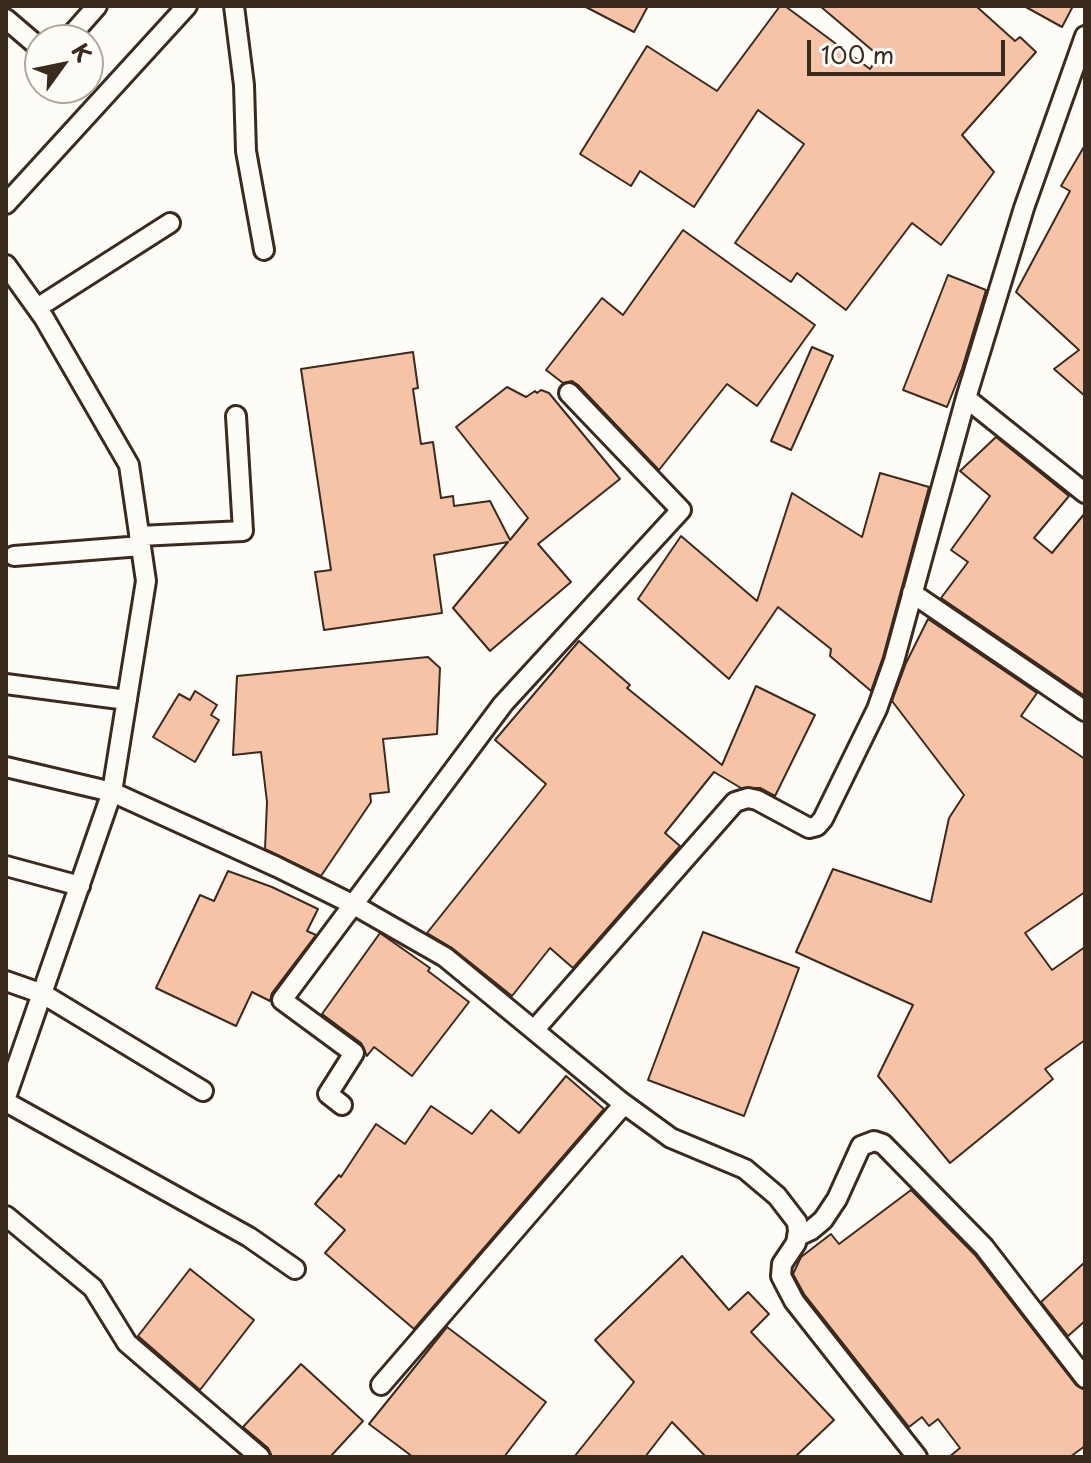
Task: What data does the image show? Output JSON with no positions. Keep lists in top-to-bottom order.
{
  "scale_bar": "100 m",
  "north": "top right"
}
